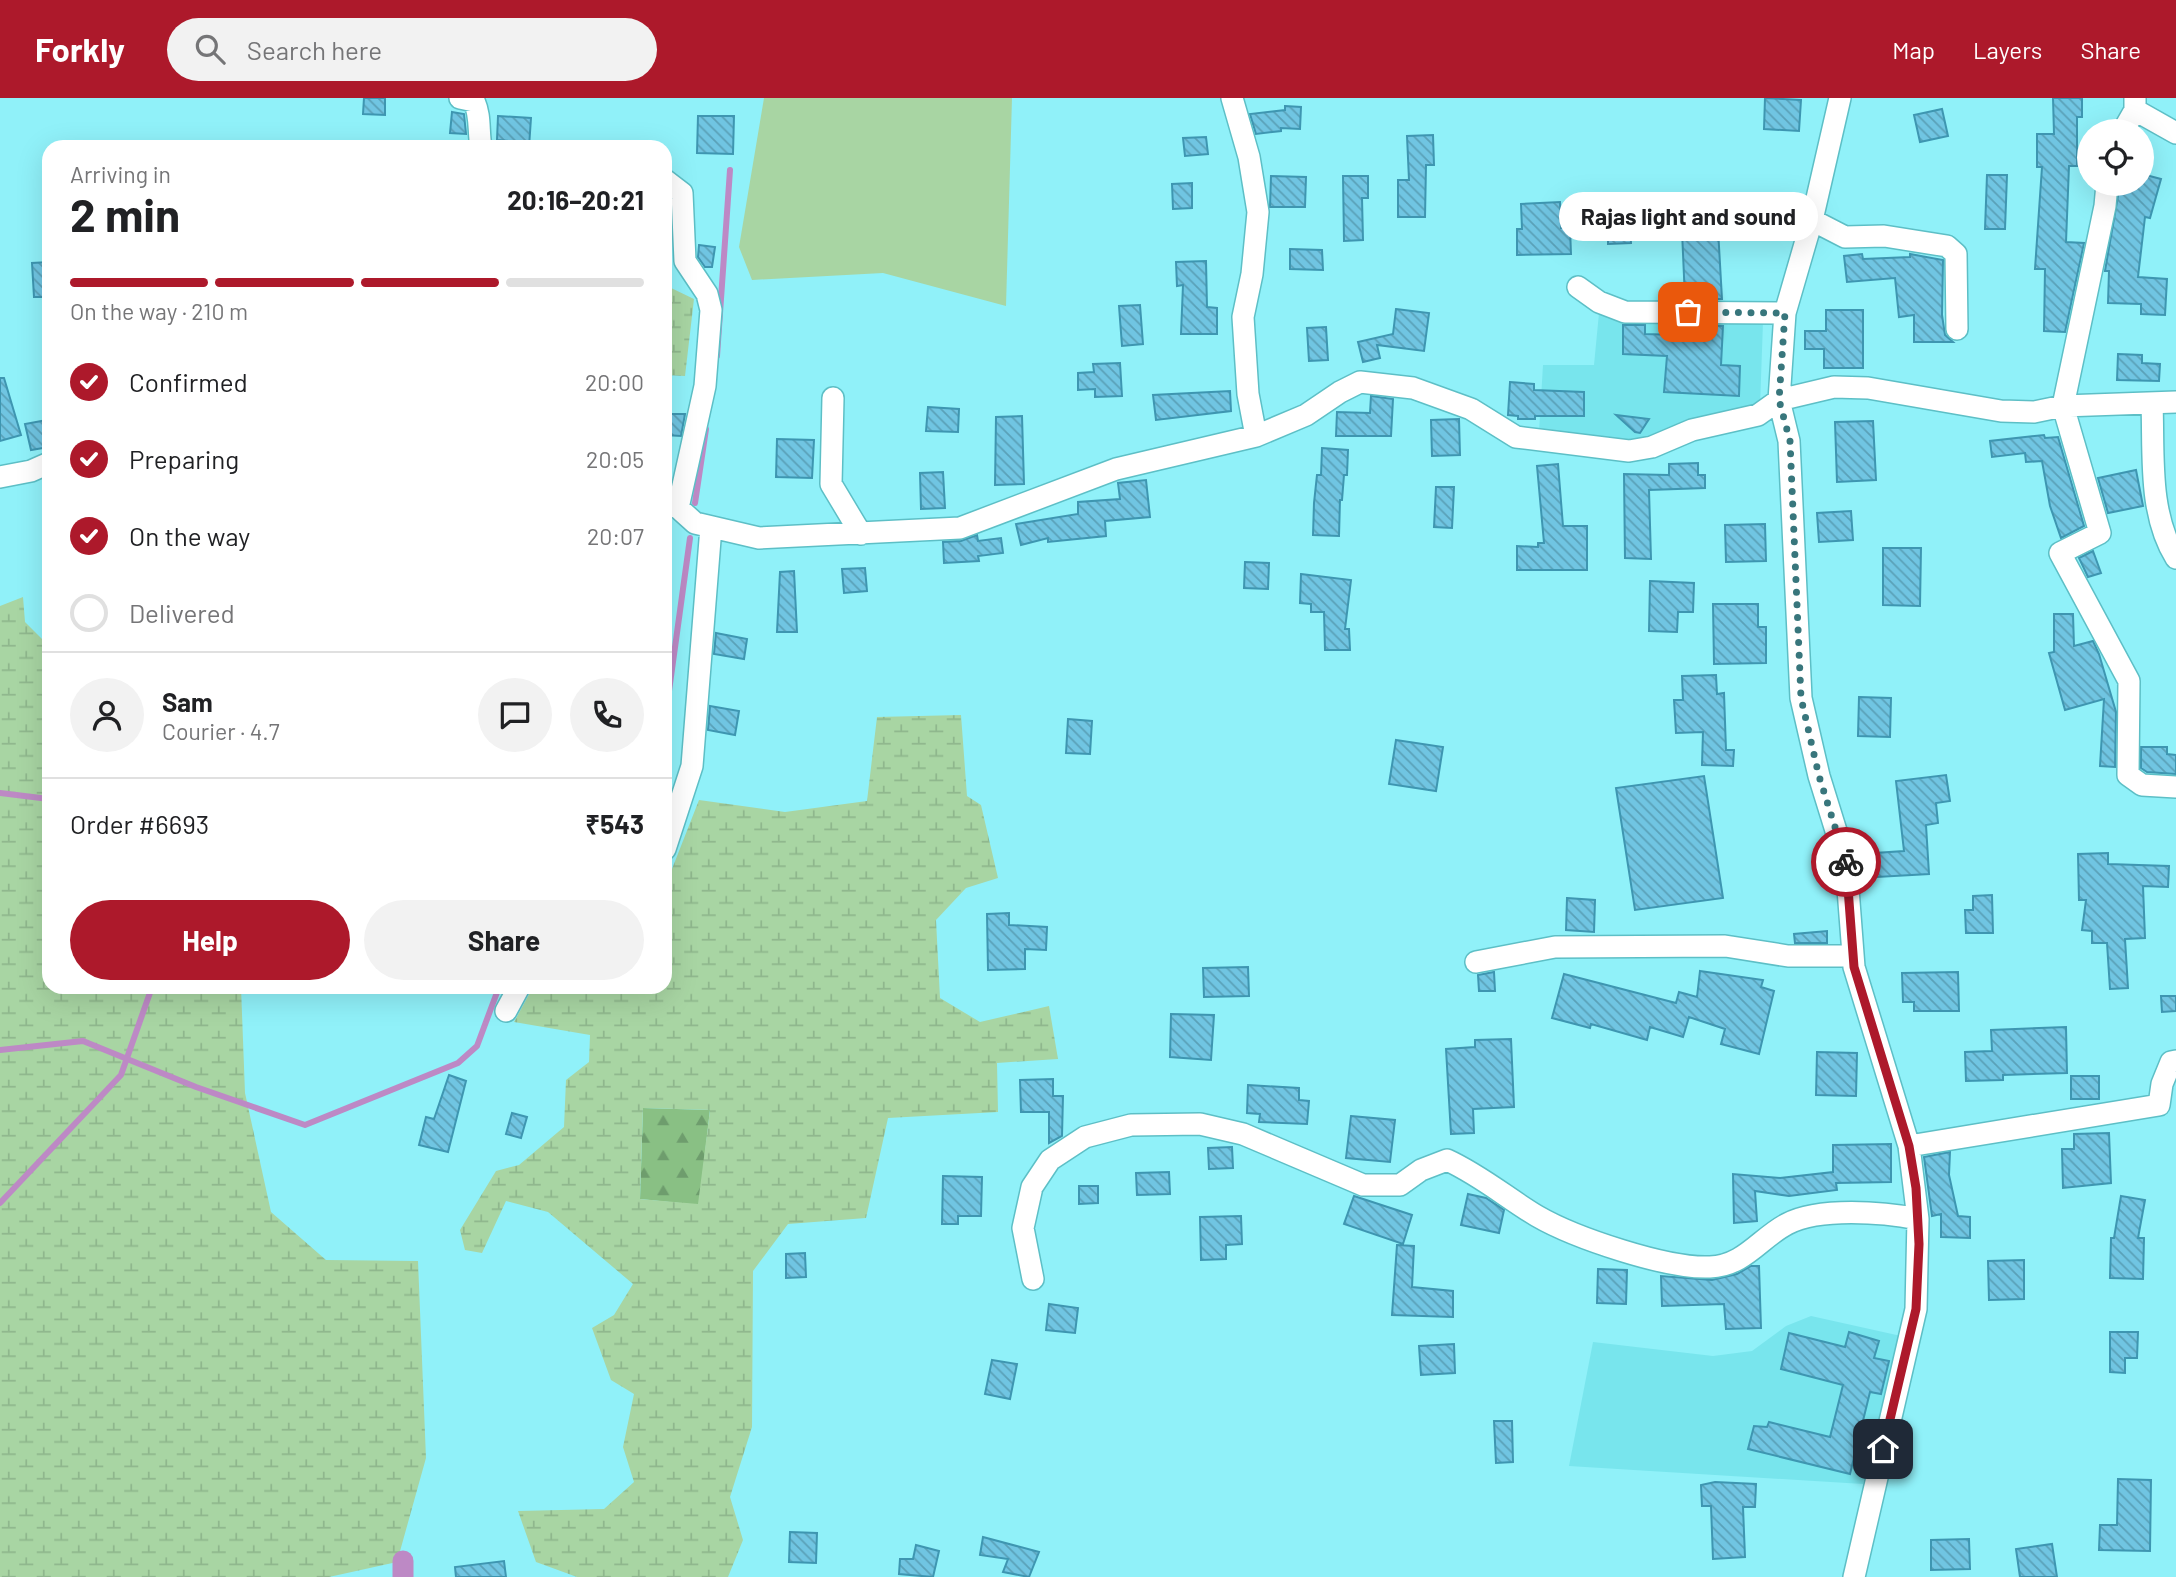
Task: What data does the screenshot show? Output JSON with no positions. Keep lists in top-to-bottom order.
{
  "places": ["Rajas light and sound"],
  "page": {
    "header": "Forkly",
    "search": "Search here",
    "nav": ["Map", "Layers", "Share"],
    "heading": ["2 min", "Arriving in", "20:16–20:21"],
    "panel": [
      "Sam",
      "Courier · 4.7",
      "Order #6693",
      "₹543"
    ],
    "bubble": "Rajas light and sound",
    "bar": "On the way · 210 m",
    "list": [
      ["Confirmed", "20:00"],
      ["Preparing", "20:05"],
      ["On the way", "20:07"],
      "Delivered"
    ],
    "buttons": ["Help", "Share"]
  }
}
